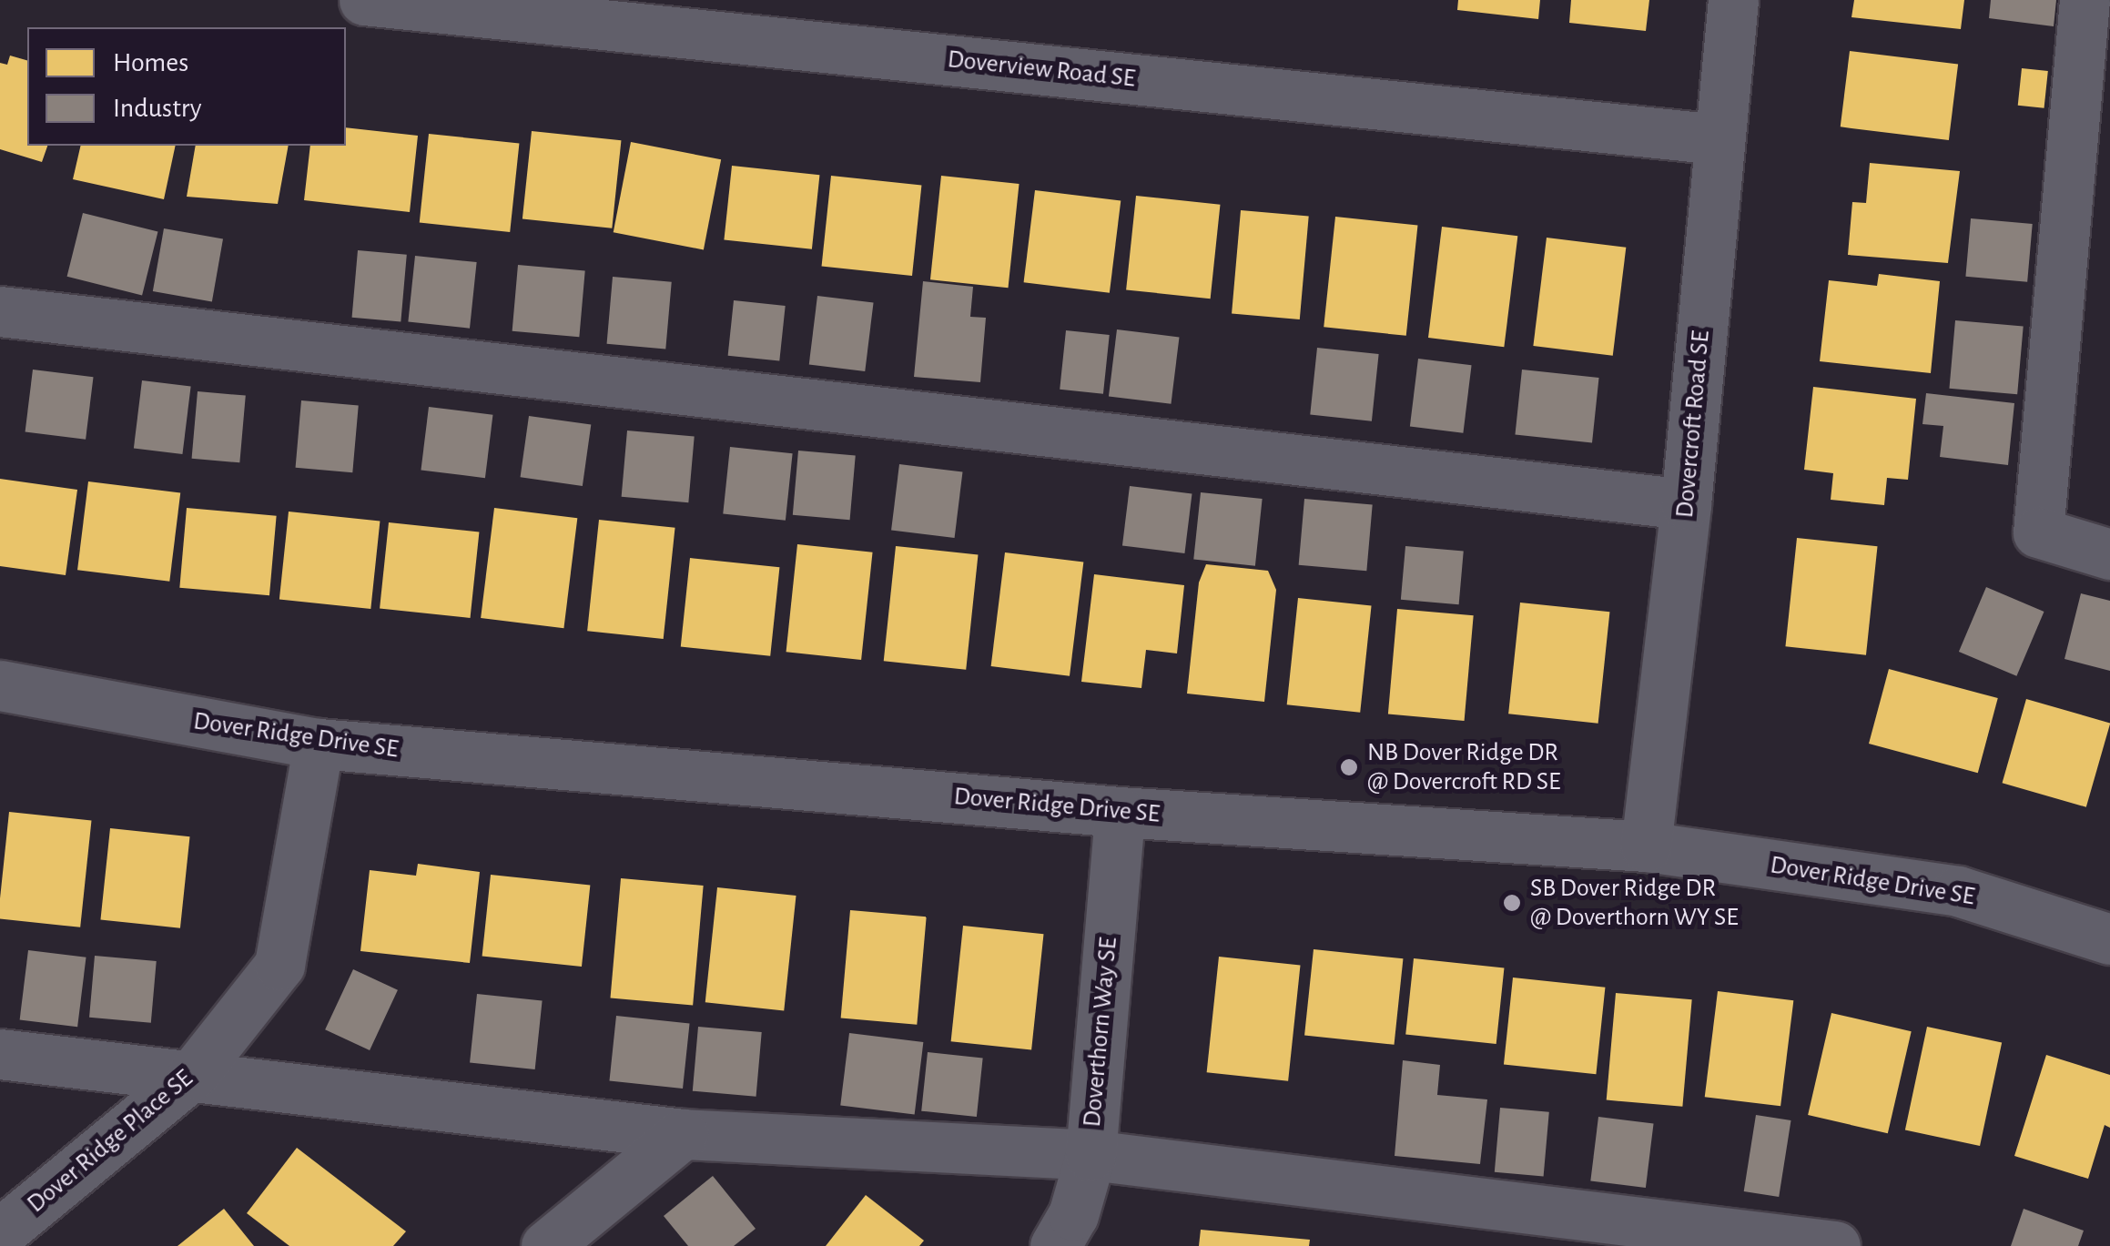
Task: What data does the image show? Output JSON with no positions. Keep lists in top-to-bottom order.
{
  "streets": {
    "street": [
      "Doverview Road SE",
      "Dovercroft Road SE",
      "Dover Ridge Drive SE",
      "Doverthorn Way SE",
      "Dover Ridge Place SE"
    ]
  },
  "crossings": [
    ["Doverview Road SE", "Dovercroft Road SE"],
    ["Dovercroft Road SE", "Dover Ridge Drive SE"],
    ["Dover Ridge Drive SE", "Doverthorn Way SE"],
    ["Dover Ridge Drive SE", "Dover Ridge Place SE"]
  ],
  "places": ["NB Dover Ridge DR @ Dovercroft RD SE", "SB Dover Ridge DR @ Doverthorn WY SE"],
  "legend": ["Homes", "Industry"]
}
